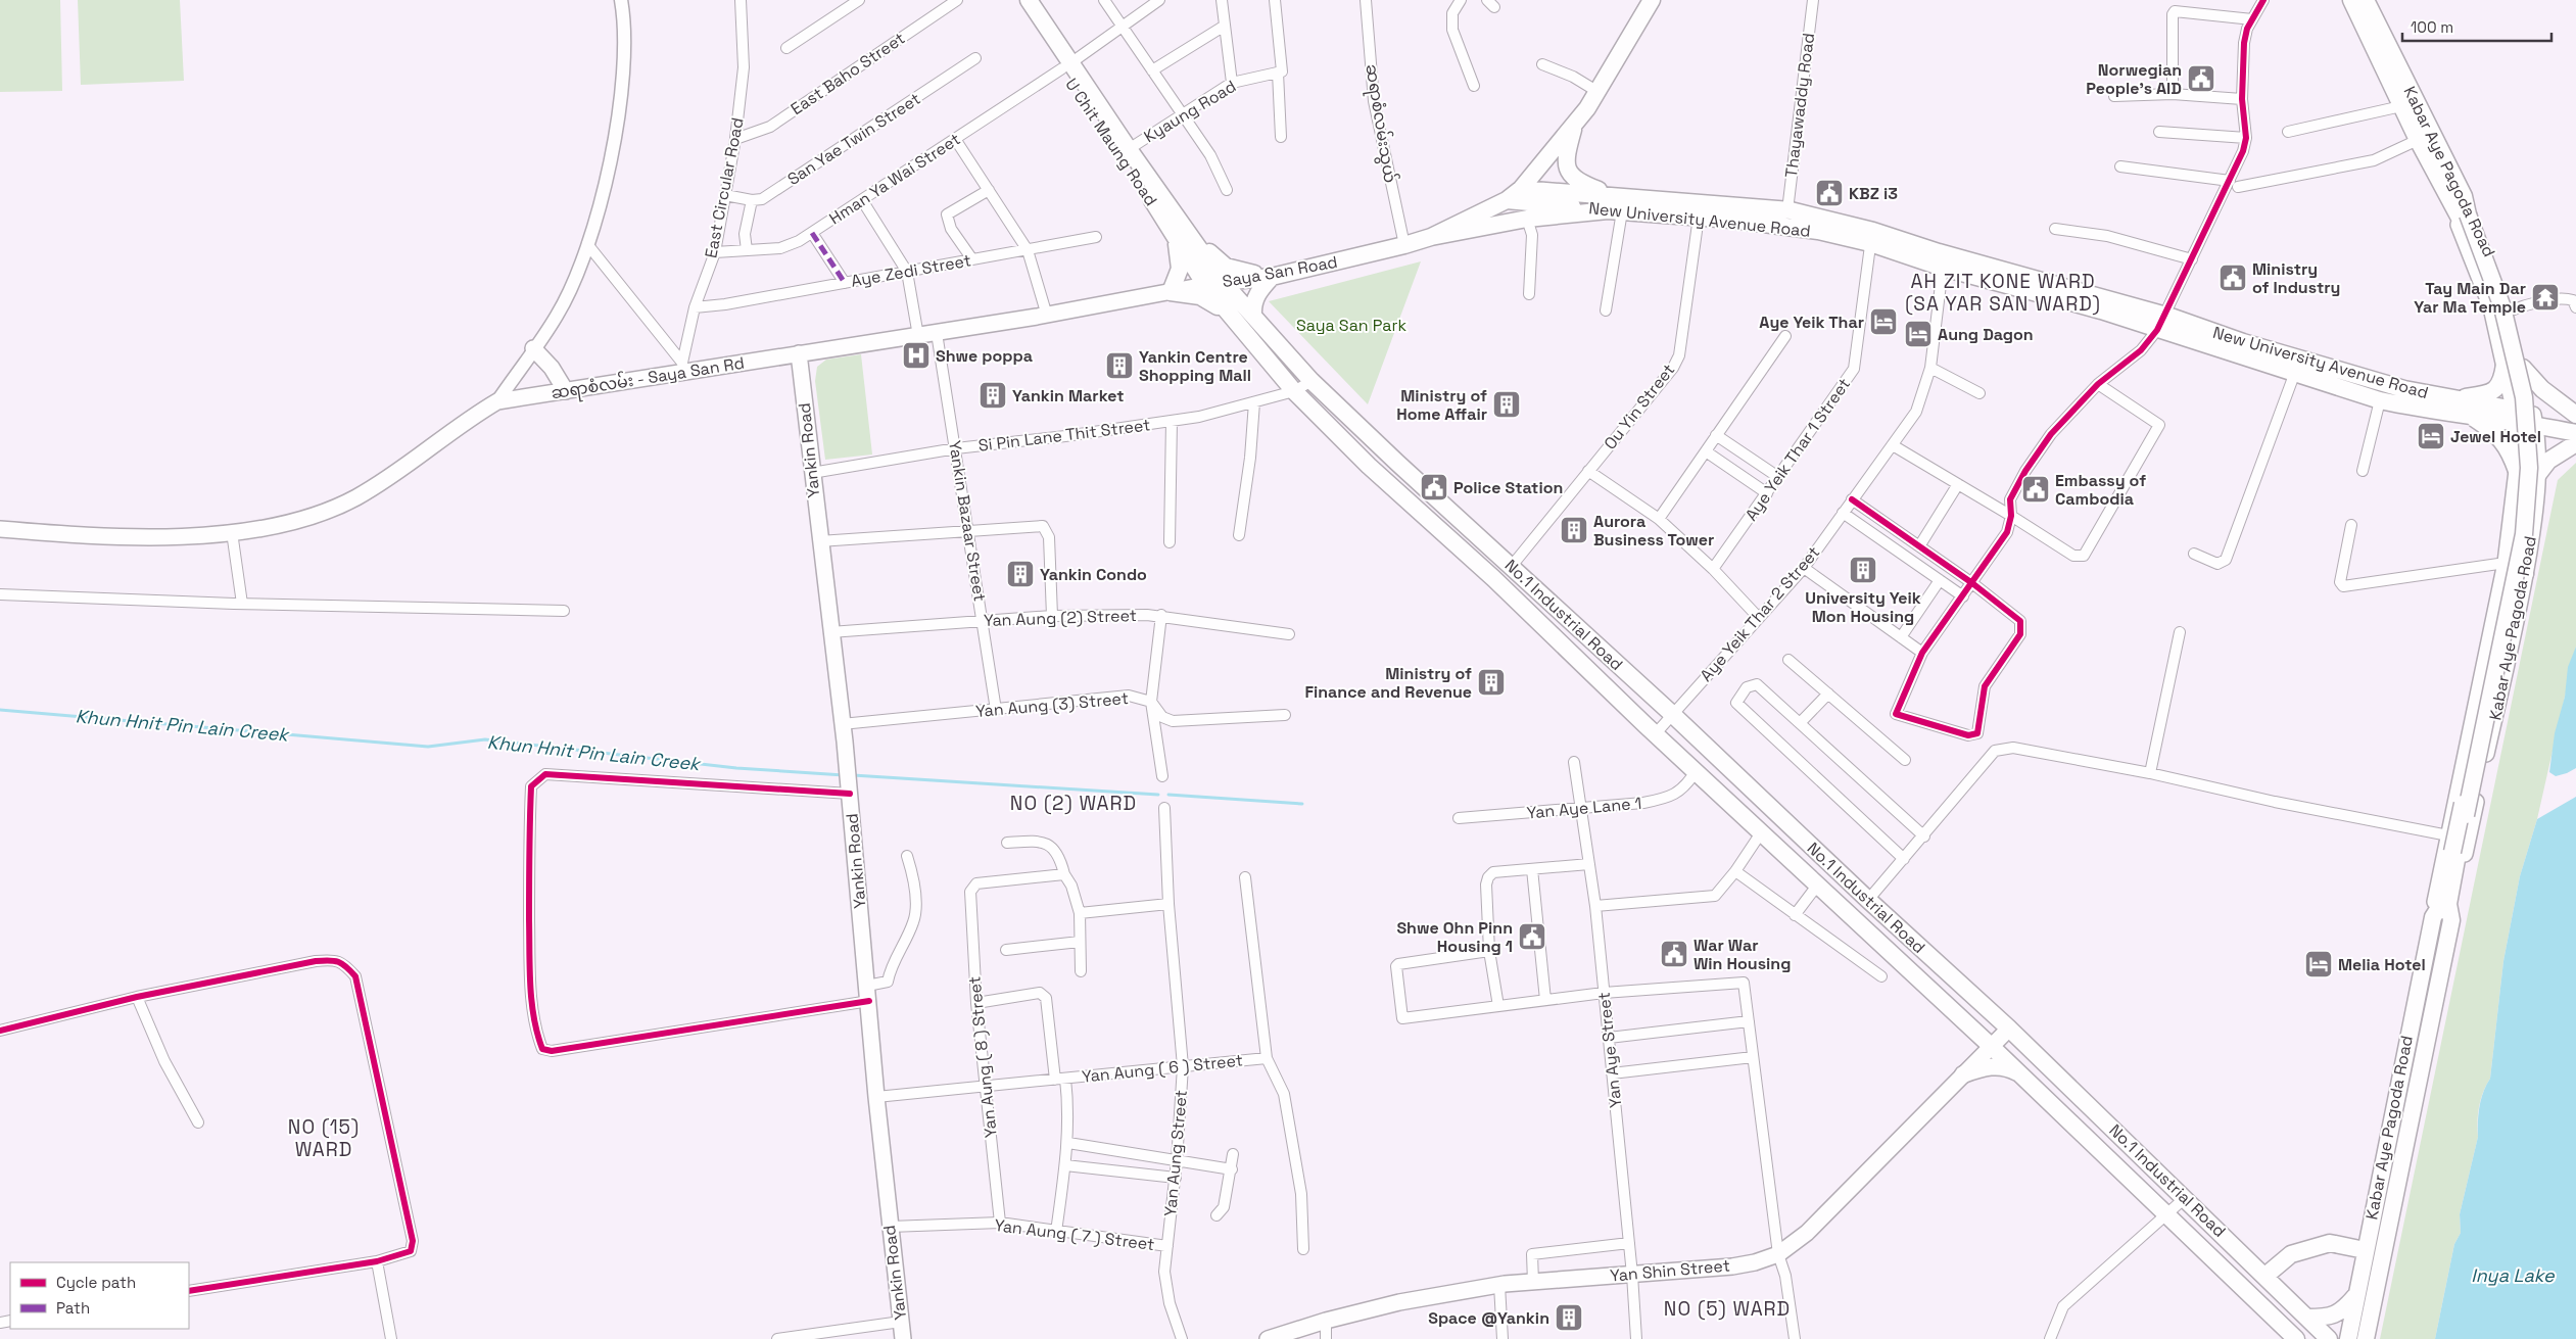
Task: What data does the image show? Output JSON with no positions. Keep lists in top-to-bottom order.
{
  "streets": {
    "main road": [
      "U Chit Maung Road",
      "Kabar Aye Pagoda Road",
      "New University Avenue Road",
      "Saya San Road",
      "ဆရာစံလမ်း - Saya San Rd",
      "Yankin Road",
      "No.1 Industrial Road",
      "Yan Shin Street"
    ],
    "street": [
      "East Baho Street",
      "Thayawaddy Road",
      "Kyaung Road",
      "ဆရာစံလမ်းသွယ်",
      "San Yae Twin Street",
      "Hman Ya Wai Street",
      "East Circular Road",
      "Aye Zedi Street",
      "Ou Yin Street",
      "Si Pin Lane Thit Street",
      "Aye Yeik Thar 1 Street",
      "Yankin Bazaar Street",
      "Aye Yeik Thar 2 Street",
      "Yan Aung (2) Street",
      "Yan Aung (3) Street",
      "Yan Aye Lane 1",
      "Yan Aye Street",
      "Yan Aung ( 8 ) Street",
      "Yan Aung ( 6 ) Street",
      "Yan Aung Street",
      "Yan Aung ( 7 ) Street"
    ]
  },
  "crossings": [
    ["East Baho Street", "East Circular Road"],
    ["Thayawaddy Road", "New University Avenue Road"],
    ["Kyaung Road", "U Chit Maung Road"],
    ["ဆရာစံလမ်းသွယ်", "Saya San Road"],
    ["U Chit Maung Road", "Hman Ya Wai Street"],
    ["U Chit Maung Road", "Saya San Road"],
    ["Kabar Aye Pagoda Road", "New University Avenue Road"],
    ["Kabar Aye Pagoda Road", "No.1 Industrial Road"],
    ["Hman Ya Wai Street", "East Circular Road"],
    ["East Circular Road", "Aye Zedi Street"],
    ["East Circular Road", "ဆရာစံလမ်း - Saya San Rd"],
    ["New University Avenue Road", "Saya San Road"],
    ["New University Avenue Road", "Ou Yin Street"],
    ["New University Avenue Road", "Aye Yeik Thar 1 Street"],
    ["New University Avenue Road", "Aye Yeik Thar 2 Street"],
    ["Saya San Road", "ဆရာစံလမ်း - Saya San Rd"],
    ["Saya San Road", "Yankin Road"],
    ["Saya San Road", "Yankin Bazaar Street"],
    ["ဆရာစံလမ်း - Saya San Rd", "Yankin Road"],
    ["Ou Yin Street", "No.1 Industrial Road"],
    ["Si Pin Lane Thit Street", "Yankin Road"],
    ["Si Pin Lane Thit Street", "Yankin Bazaar Street"],
    ["Si Pin Lane Thit Street", "No.1 Industrial Road"],
    ["Yankin Road", "Yan Aung (2) Street"],
    ["Yankin Road", "Yan Aung (3) Street"],
    ["Yankin Road", "Yan Aung ( 6 ) Street"],
    ["Yankin Road", "Yan Aung ( 7 ) Street"],
    ["Yankin Bazaar Street", "Yan Aung (2) Street"],
    ["Yankin Bazaar Street", "Yan Aung (3) Street"],
    ["Aye Yeik Thar 2 Street", "No.1 Industrial Road"],
    ["No.1 Industrial Road", "Yan Aye Lane 1"],
    ["No.1 Industrial Road", "Yan Shin Street"],
    ["Yan Aye Lane 1", "Yan Aye Street"],
    ["Yan Aye Street", "Yan Shin Street"],
    ["Yan Aung ( 8 ) Street", "Yan Aung ( 6 ) Street"],
    ["Yan Aung ( 8 ) Street", "Yan Aung ( 7 ) Street"],
    ["Yan Aung ( 6 ) Street", "Yan Aung Street"],
    ["Yan Aung Street", "Yan Aung ( 7 ) Street"]
  ],
  "districts": [
    "AH ZIT KONE WARD (SA YAR SAN WARD)",
    "NO (2) WARD",
    "NO (15) WARD",
    "NO (5) WARD"
  ],
  "water": ["Khun Hnit Pin Lain Creek", "Inya Lake"],
  "parks": ["Saya San Park"],
  "places": {
    "public building": [
      "Norwegian People's AID",
      "KBZ i3",
      "Ministry of Industry",
      "Police Station",
      "Embassy of Cambodia",
      "Shwe Ohn Pinn Housing 1",
      "War War Win Housing"
    ],
    "temple": ["Tay Main Dar Yar Ma Temple"],
    "hotel": [
      "Aye Yeik Thar",
      "Aung Dagon",
      "Jewel Hotel",
      "Melia Hotel"
    ],
    "hospital": ["Shwe poppa"],
    "building": [
      "Yankin Centre Shopping Mall",
      "Yankin Market",
      "Ministry of Home Affair",
      "Aurora Business Tower",
      "University Yeik Mon Housing",
      "Yankin Condo",
      "Ministry of Finance and Revenue",
      "Space @Yankin"
    ]
  },
  "legend": ["Cycle path", "Path"],
  "scale_bar": "100 m"
}
